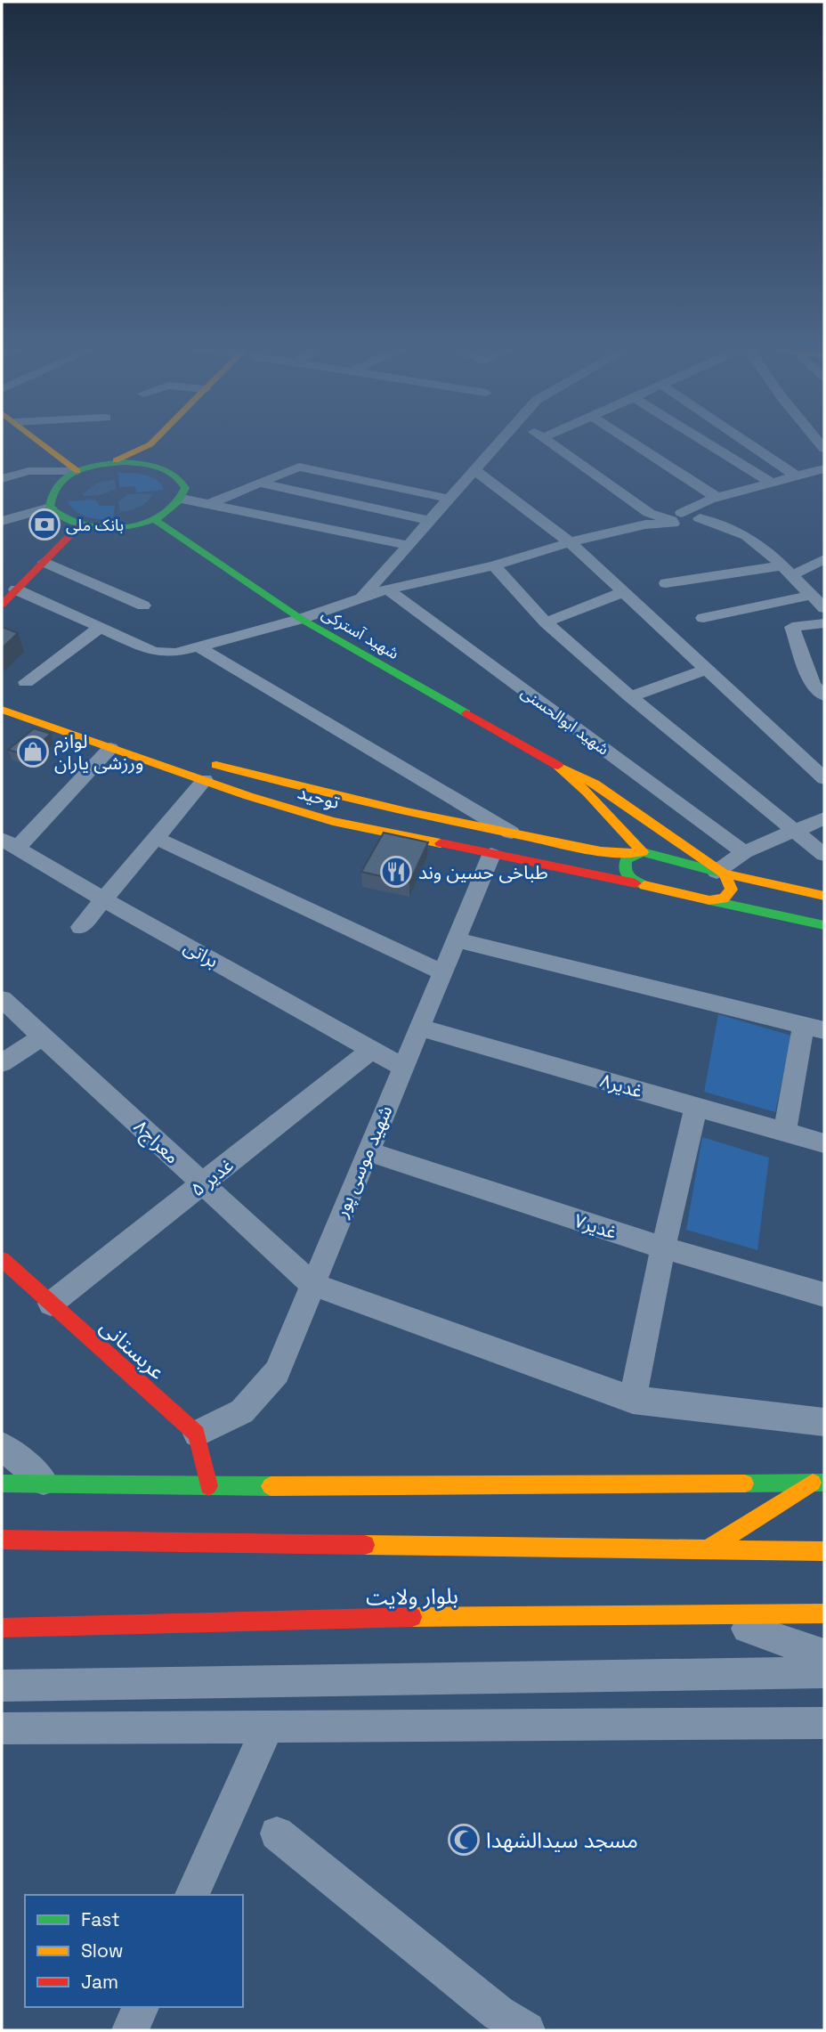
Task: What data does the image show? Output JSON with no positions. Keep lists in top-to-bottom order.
{
  "streets": {
    "main road": [
      "شهید آسترکی",
      "توحید",
      "عربستانی",
      "بلوار ولایت"
    ],
    "street": [
      "شهید ابوالحسنی",
      "براتی",
      "غدیر۸",
      "معراج۸",
      "شهید موسی پور",
      "غدیر ۵",
      "غدیر۷"
    ]
  },
  "crossings": [
    ["توحید", "شهید موسی پور"],
    ["براتی", "شهید موسی پور"],
    ["براتی", "غدیر ۵"],
    ["غدیر۸", "شهید موسی پور"],
    ["معراج۸", "شهید موسی پور"],
    ["معراج۸", "غدیر ۵"],
    ["شهید موسی پور", "غدیر۷"],
    ["شهید موسی پور", "عربستانی"],
    ["غدیر ۵", "عربستانی"]
  ],
  "places": {
    "bank": ["بانک ملی"],
    "shop": ["لوازم ورزشی یاران"],
    "restaurant": ["طباخی حسین وند"],
    "mosque": ["مسجد سیدالشهدا"]
  },
  "legend": ["Fast", "Slow", "Jam"]
}
